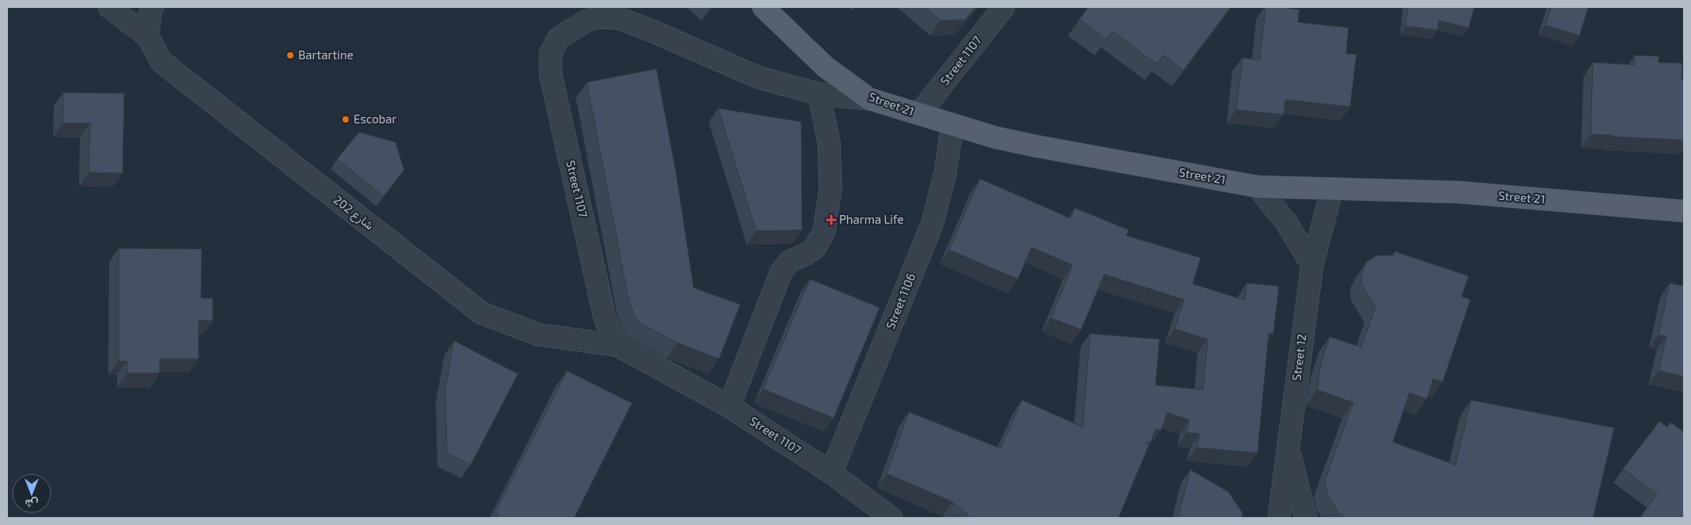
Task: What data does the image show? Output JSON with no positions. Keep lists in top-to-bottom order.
{
  "streets": {
    "main road": ["Street 21"],
    "street": [
      "Street 1107",
      "شارع 202",
      "Street 1106",
      "Street 12"
    ]
  },
  "crossings": [
    ["Street 1107", "Street 21"],
    ["Street 1107", "شارع 202"],
    ["Street 1107", "Street 1106"],
    ["Street 21", "Street 1106"],
    ["Street 21", "Street 12"]
  ],
  "places": {
    "other": ["Bartartine", "Escobar"],
    "health": ["Pharma Life"]
  },
  "north": "bottom"
}
